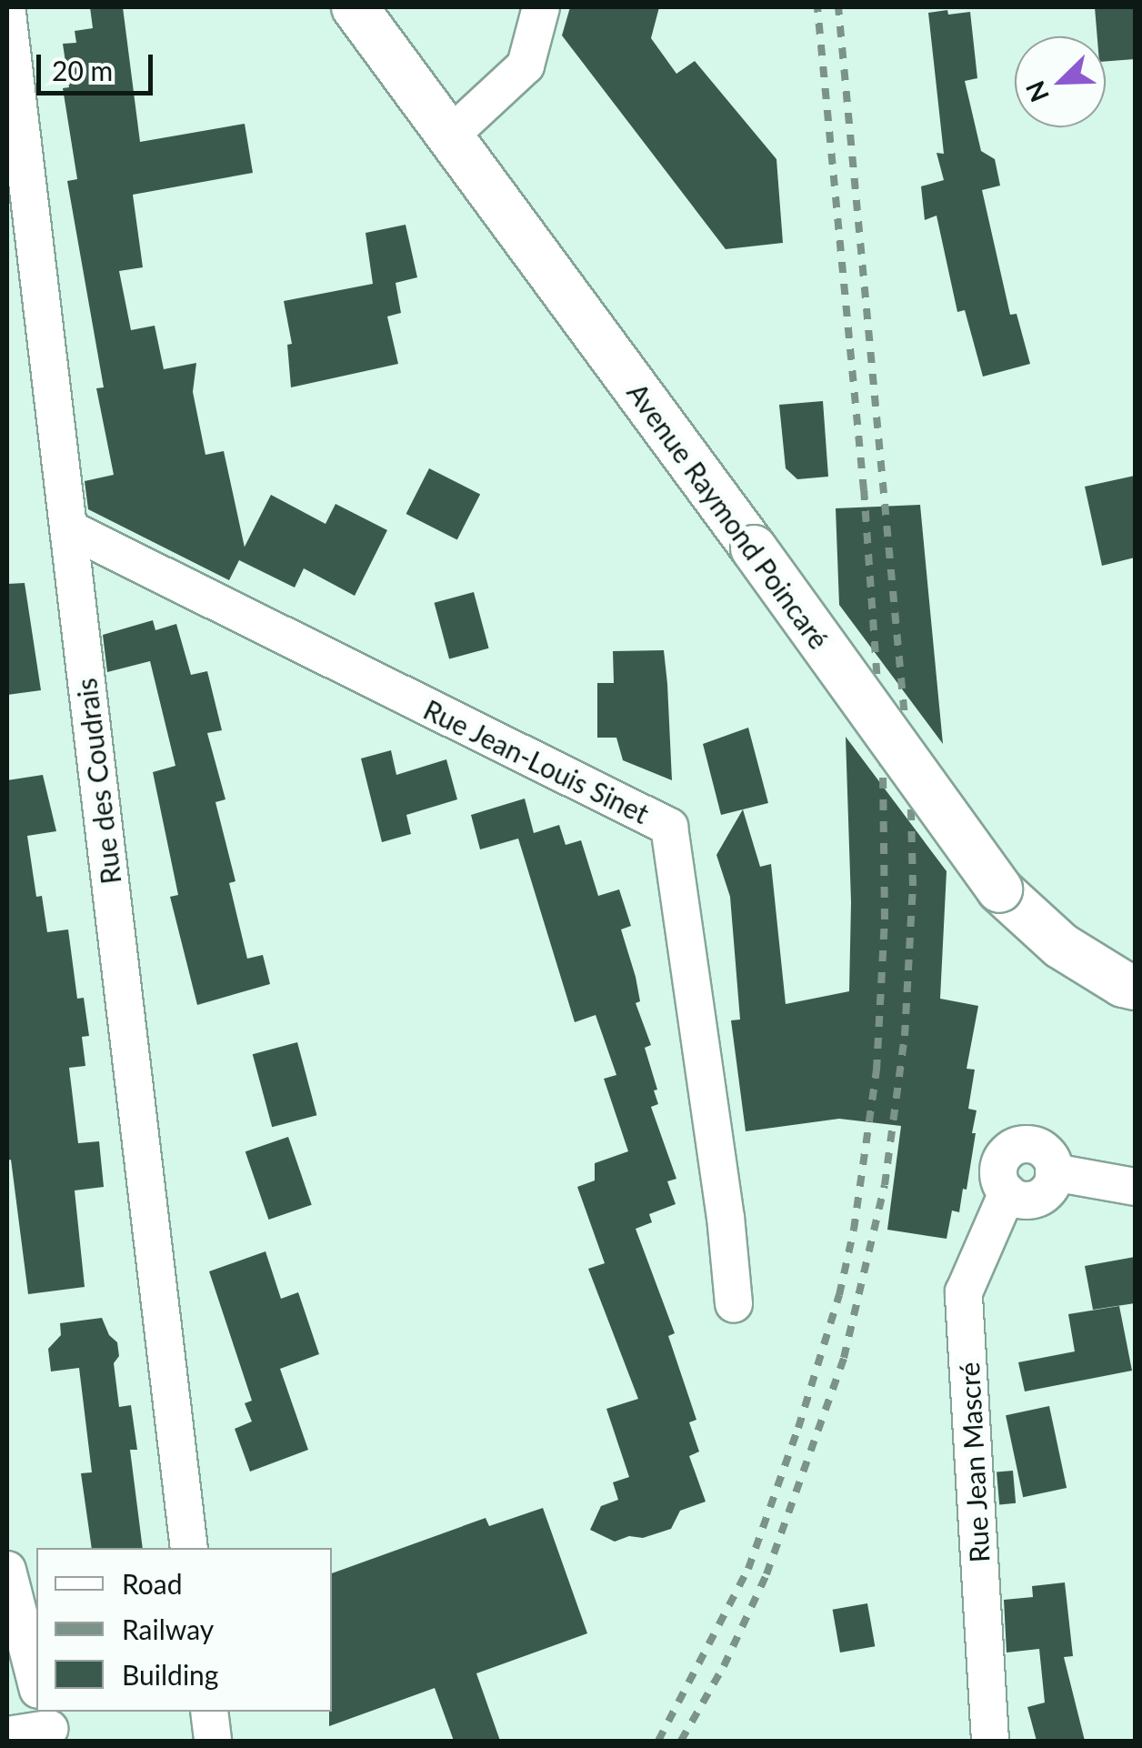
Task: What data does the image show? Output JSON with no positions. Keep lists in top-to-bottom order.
{
  "streets": {
    "street": [
      "Avenue Raymond Poincaré",
      "Rue Jean-Louis Sinet",
      "Rue des Coudrais",
      "Rue Jean Mascré"
    ]
  },
  "crossings": [
    ["Rue Jean-Louis Sinet", "Rue des Coudrais"]
  ],
  "legend": ["Road", "Railway", "Building"],
  "scale_bar": "20 m",
  "north": "bottom left"
}
